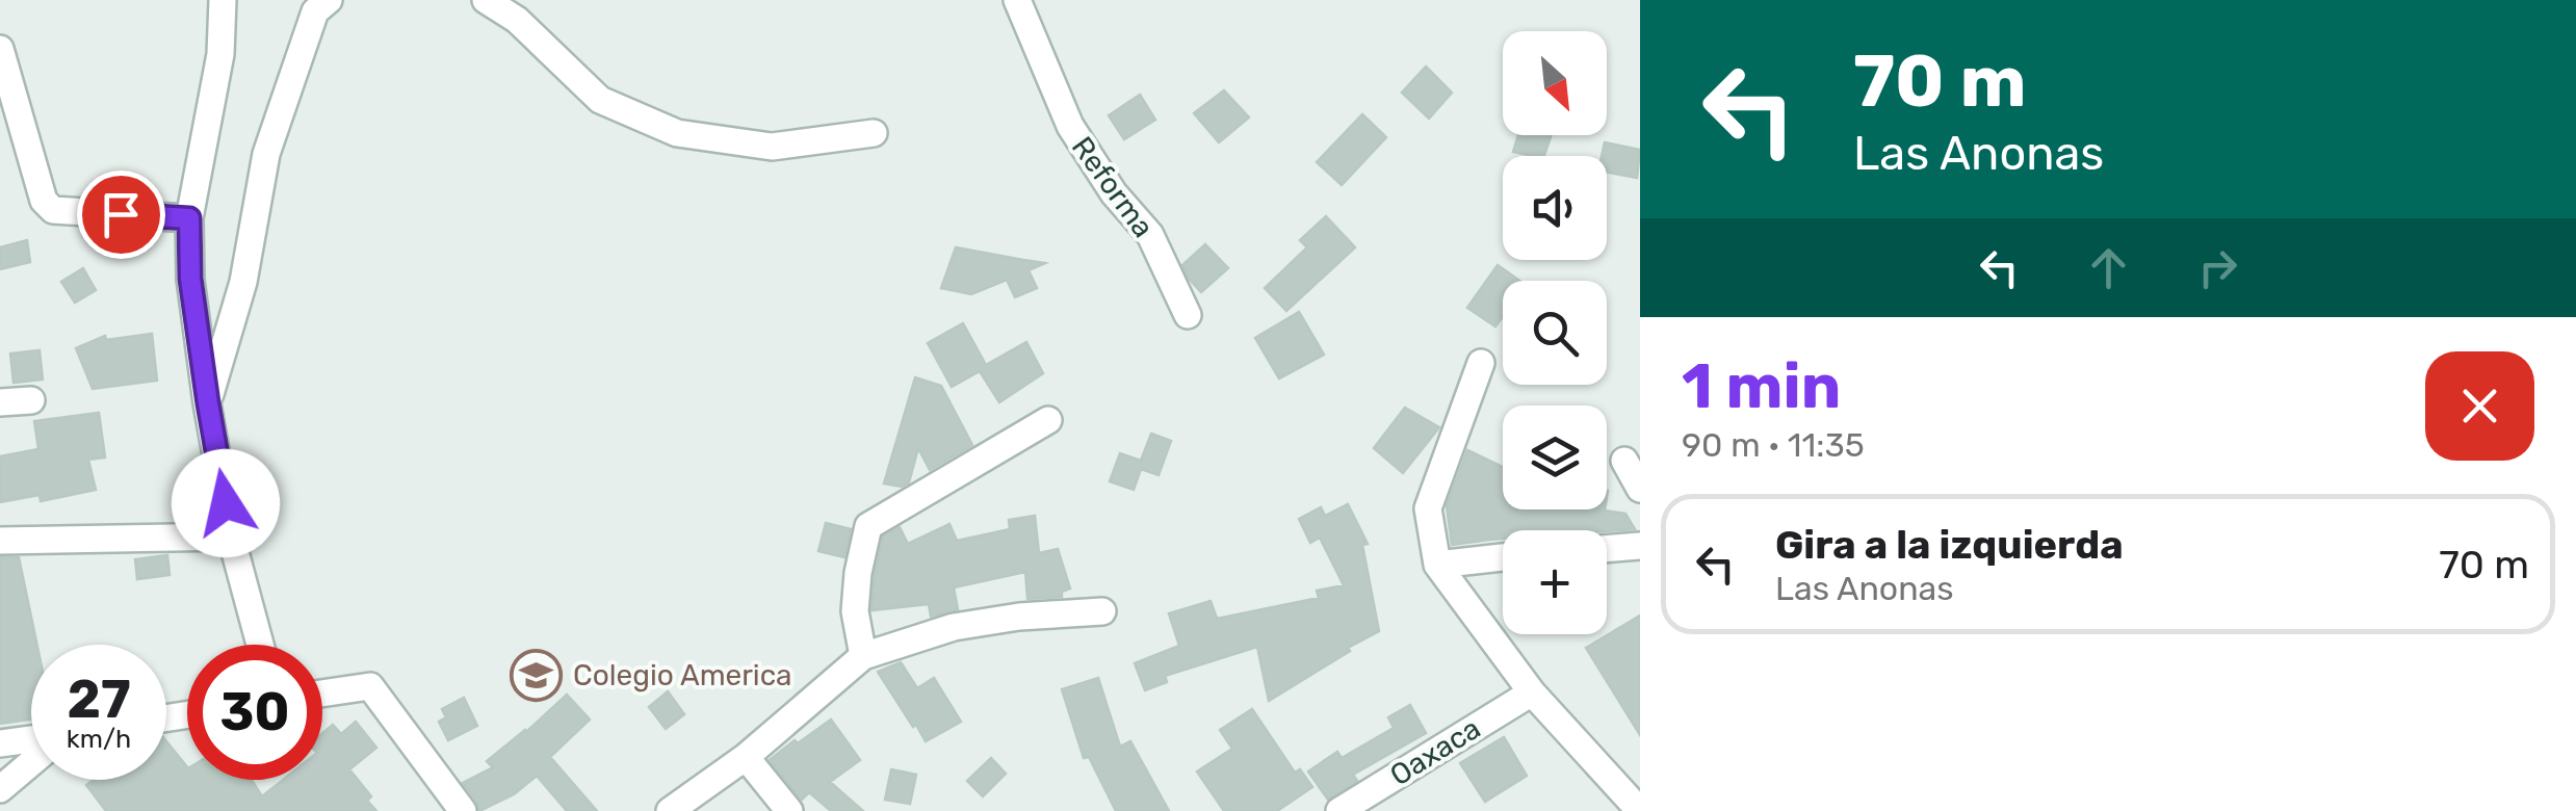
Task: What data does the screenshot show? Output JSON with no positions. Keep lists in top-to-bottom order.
{
  "streets": {
    "street": ["Reforma", "Oaxaca"]
  },
  "places": {
    "school or university": ["Colegio America"]
  },
  "north": "bottom right",
  "page": {
    "turn": ["70 m", "Las Anonas"],
    "map_buttons": "+",
    "heading": ["1 min", "90 m · 11:35"],
    "list": [
      {
        "name": "Gira a la izquierda",
        "note": "Las Anonas",
        "value": "70 m"
      }
    ],
    "speed": "27 km/h",
    "limit": "30"
  }
}
